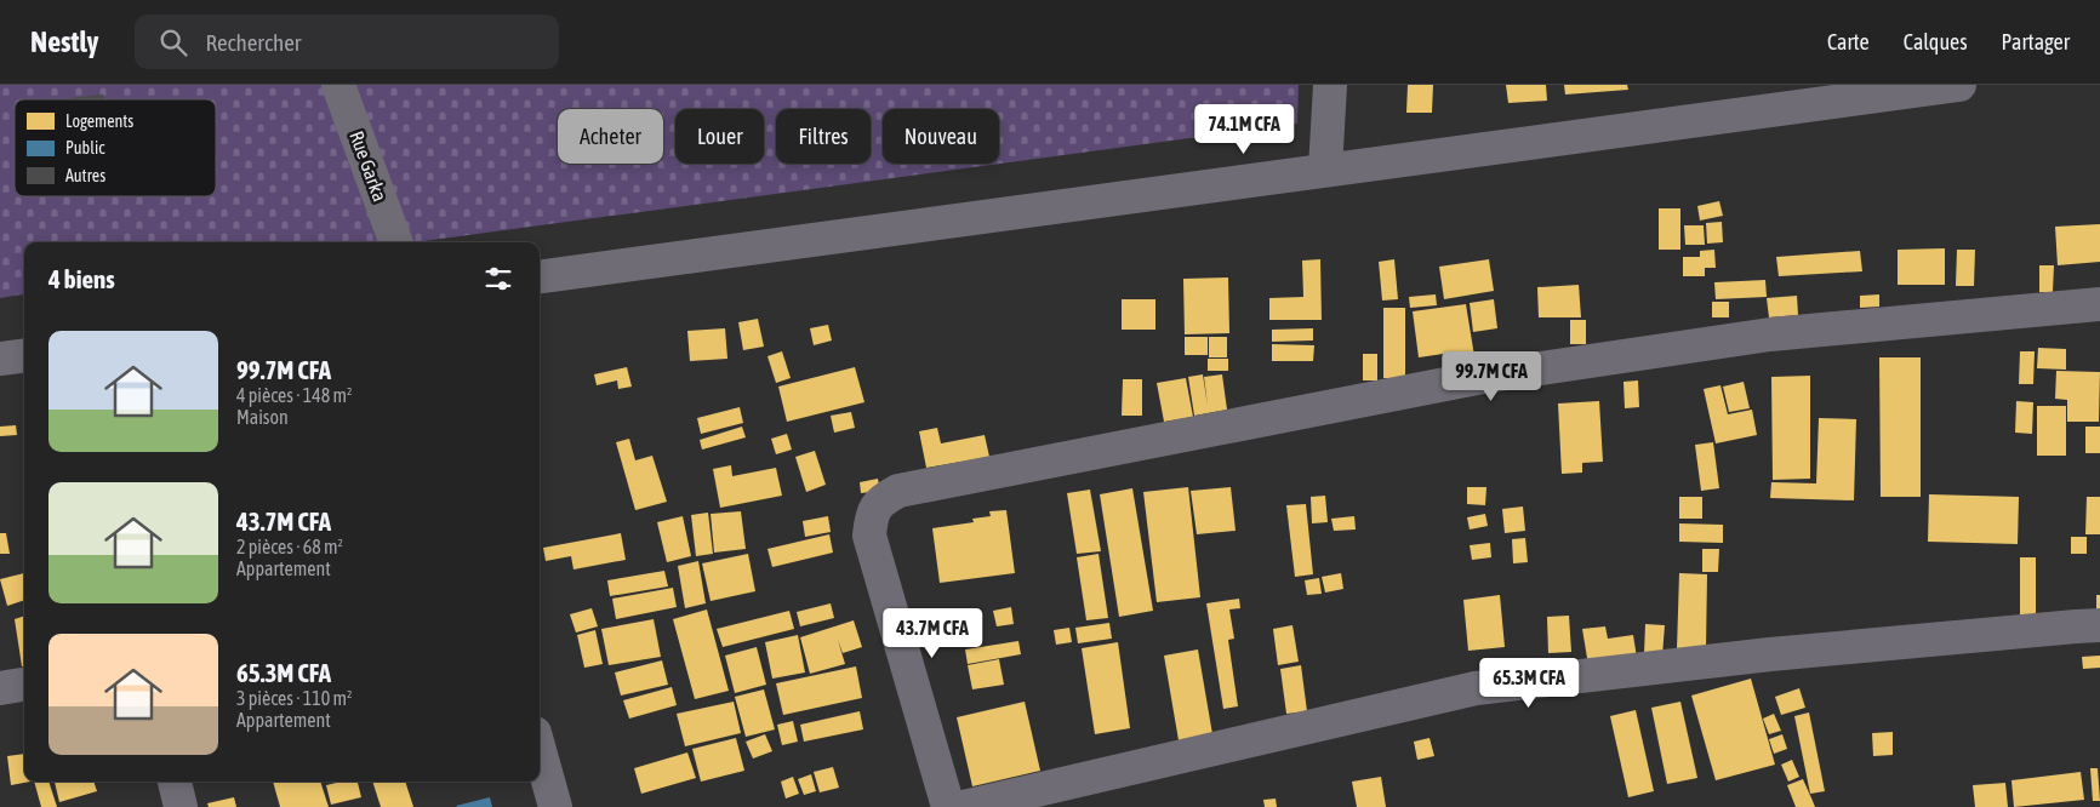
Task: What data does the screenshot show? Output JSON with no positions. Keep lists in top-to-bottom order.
{
  "streets": {
    "street": ["Rue Garka"]
  },
  "legend": ["Logements", "Public", "Autres"],
  "page": {
    "header": "Nestly",
    "search": "Rechercher",
    "nav": ["Carte", "Calques", "Partager"],
    "price": [
      "74.1M CFA",
      "99.7M CFA",
      "43.7M CFA",
      "65.3M CFA"
    ],
    "chip": [
      "Acheter",
      "Louer",
      "Filtres",
      "Nouveau"
    ],
    "heading": "4 biens",
    "list": [
      {
        "name": "99.7M CFA",
        "note": "4 pièces · 148 m² · Maison"
      },
      {
        "name": "43.7M CFA",
        "note": "2 pièces · 68 m² · Appartement"
      },
      {
        "name": "65.3M CFA",
        "note": "3 pièces · 110 m² · Appartement"
      }
    ]
  }
}
